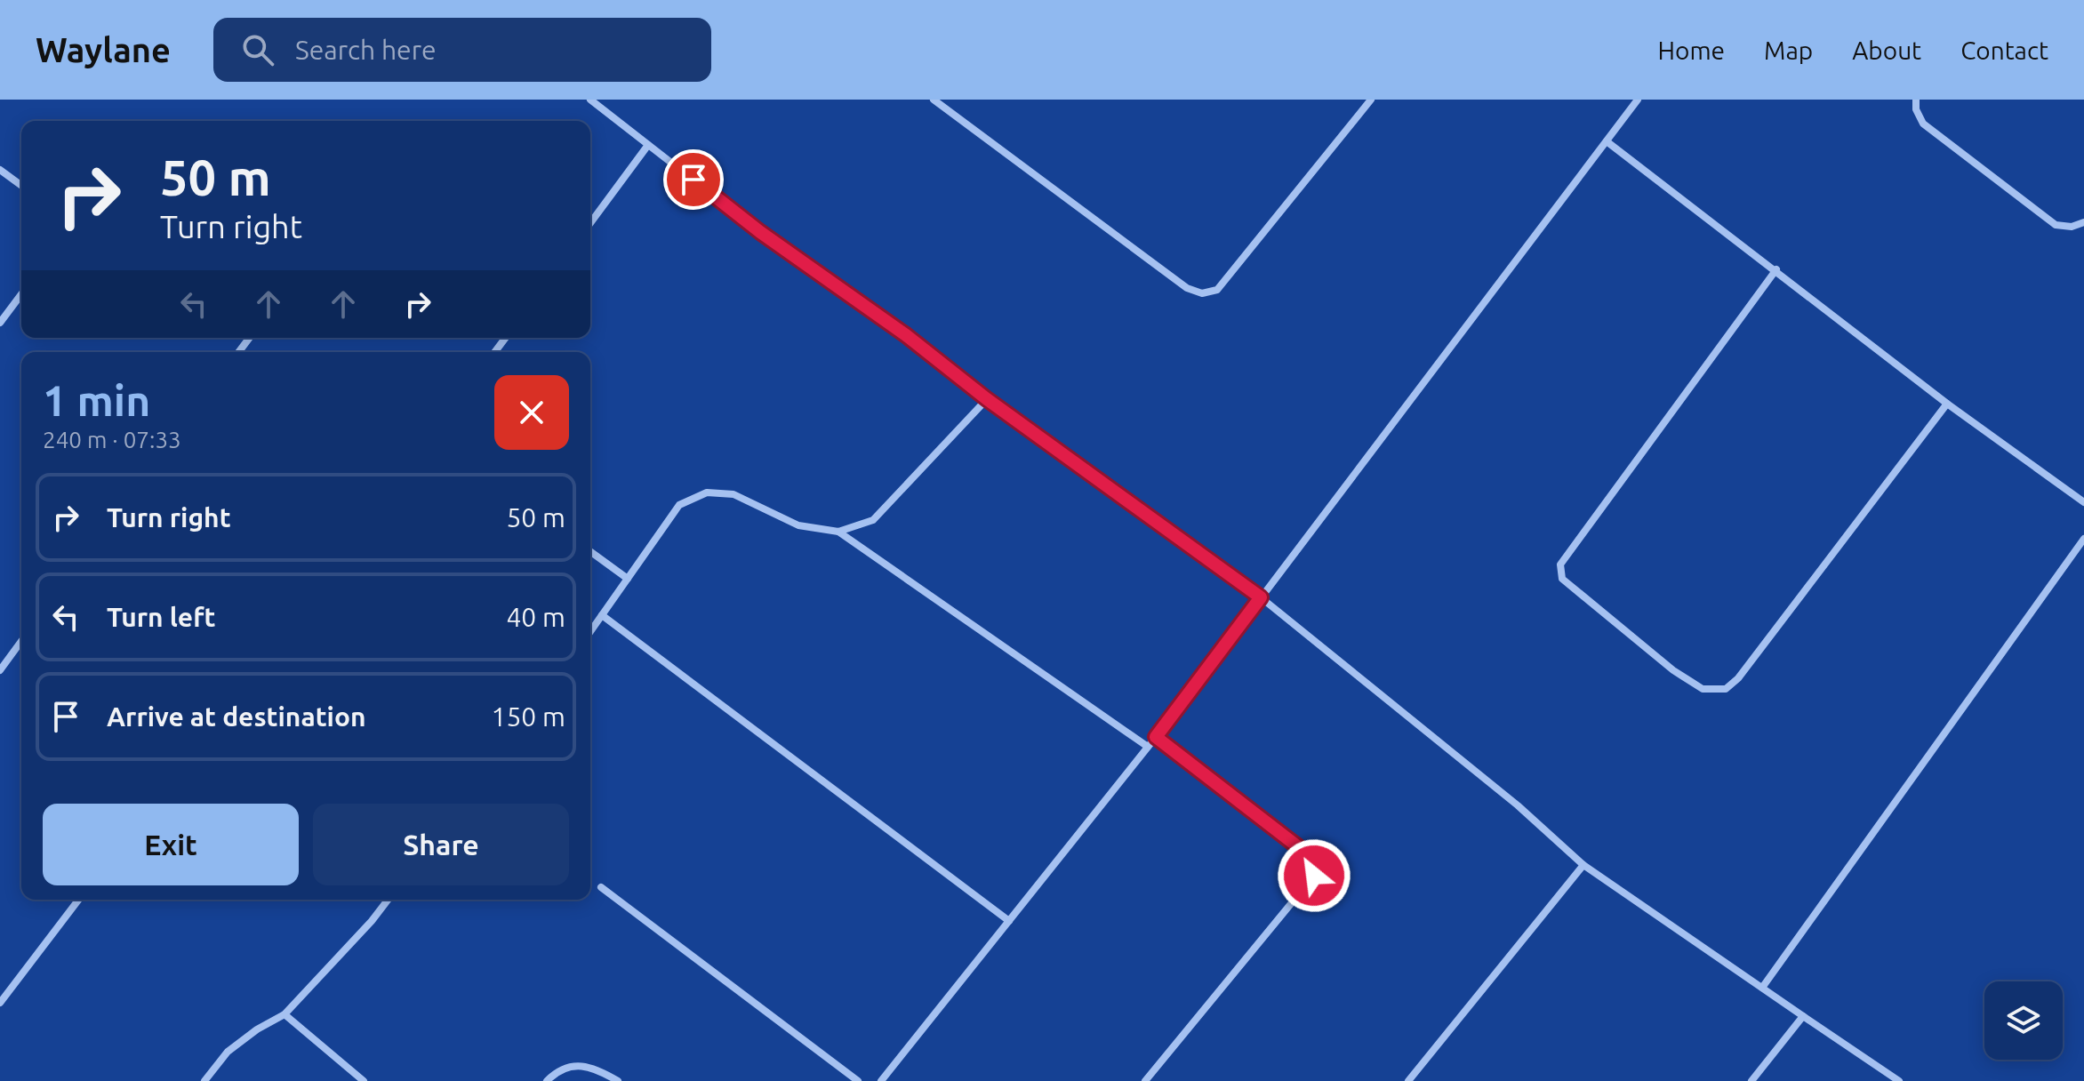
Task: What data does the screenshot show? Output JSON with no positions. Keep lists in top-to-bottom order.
{
  "page": {
    "header": "Waylane",
    "search": "Search here",
    "nav": [
      "Home",
      "Map",
      "About",
      "Contact"
    ],
    "turn": ["50 m", "Turn right"],
    "heading": ["1 min", "240 m · 07:33"],
    "list": [
      {
        "name": "Turn right",
        "value": "50 m"
      },
      {
        "name": "Turn left",
        "value": "40 m"
      },
      {
        "name": "Arrive at destination",
        "value": "150 m"
      }
    ],
    "buttons": ["Exit", "Share"]
  }
}
